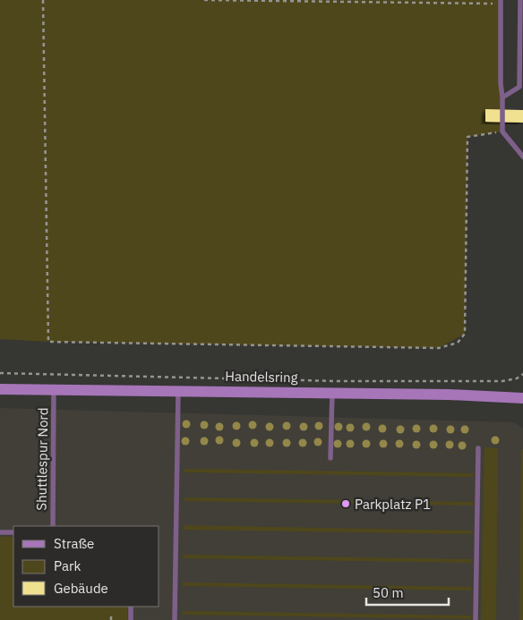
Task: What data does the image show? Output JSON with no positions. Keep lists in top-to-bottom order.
{
  "streets": {
    "main road": ["Handelsring"],
    "lane": ["Shuttlespur Nord"]
  },
  "crossings": [
    ["Handelsring", "Shuttlespur Nord"]
  ],
  "places": ["Parkplatz P1"],
  "legend": ["Straße", "Park", "Gebäude"],
  "scale_bar": "50 m"
}
